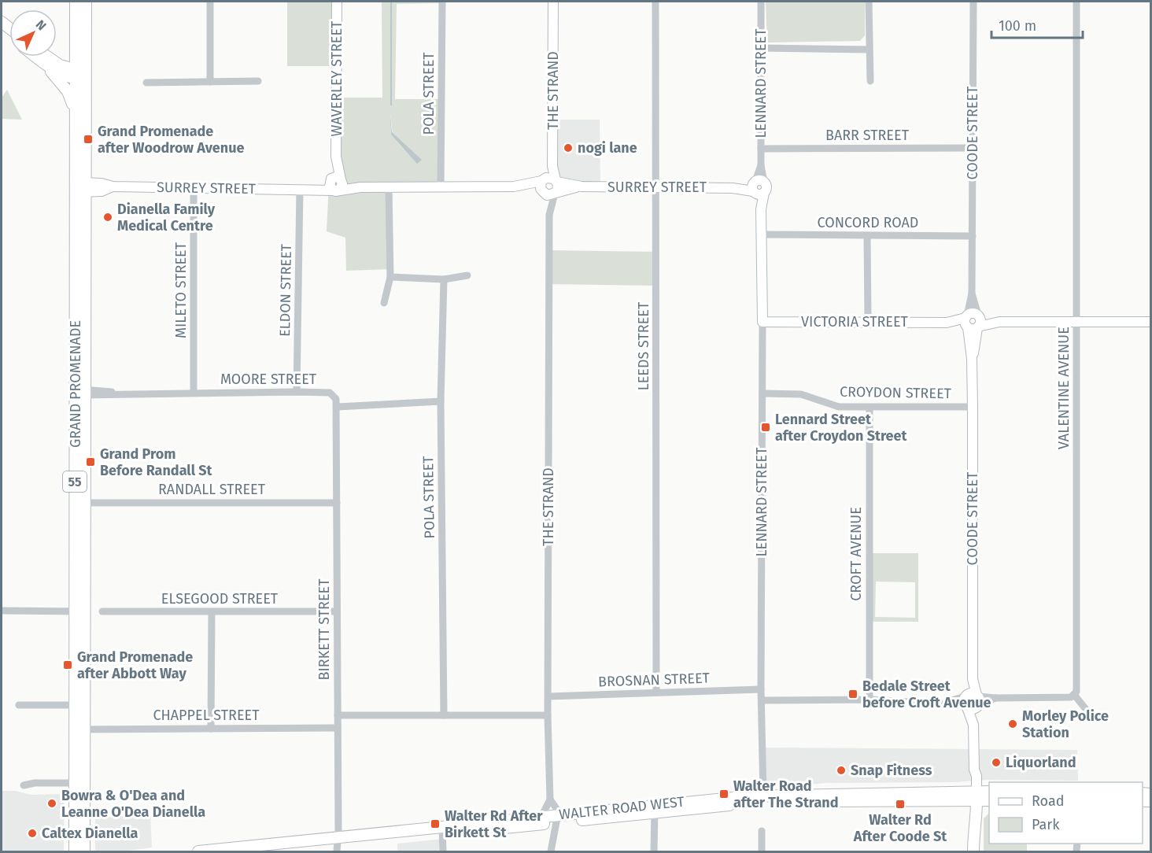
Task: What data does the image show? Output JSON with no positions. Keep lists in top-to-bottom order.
{
  "streets": {
    "main road": [
      "COODE STREET",
      "GRAND PROMENADE",
      "55",
      "WALTER ROAD WEST"
    ],
    "street": [
      "WAVERLEY STREET",
      "LENNARD STREET",
      "THE STRAND",
      "POLA STREET",
      "BARR STREET",
      "SURREY STREET",
      "CONCORD ROAD",
      "MILETO STREET",
      "ELDON STREET",
      "VICTORIA STREET",
      "LEEDS STREET",
      "MOORE STREET",
      "VALENTINE AVENUE",
      "CROYDON STREET",
      "RANDALL STREET",
      "CROFT AVENUE",
      "ELSEGOOD STREET",
      "BIRKETT STREET",
      "BROSNAN STREET",
      "CHAPPEL STREET"
    ]
  },
  "crossings": [
    ["WAVERLEY STREET", "SURREY STREET"],
    ["LENNARD STREET", "BARR STREET"],
    ["LENNARD STREET", "SURREY STREET"],
    ["LENNARD STREET", "CONCORD ROAD"],
    ["LENNARD STREET", "VICTORIA STREET"],
    ["LENNARD STREET", "CROYDON STREET"],
    ["LENNARD STREET", "BROSNAN STREET"],
    ["LENNARD STREET", "WALTER ROAD WEST"],
    ["THE STRAND", "SURREY STREET"],
    ["THE STRAND", "BROSNAN STREET"],
    ["THE STRAND", "WALTER ROAD WEST"],
    ["POLA STREET", "SURREY STREET"],
    ["COODE STREET", "BARR STREET"],
    ["COODE STREET", "CONCORD ROAD"],
    ["COODE STREET", "VICTORIA STREET"],
    ["COODE STREET", "CROYDON STREET"],
    ["COODE STREET", "WALTER ROAD WEST"],
    ["SURREY STREET", "MILETO STREET"],
    ["SURREY STREET", "ELDON STREET"],
    ["SURREY STREET", "LEEDS STREET"],
    ["SURREY STREET", "GRAND PROMENADE"],
    ["MILETO STREET", "MOORE STREET"],
    ["ELDON STREET", "MOORE STREET"],
    ["VICTORIA STREET", "VALENTINE AVENUE"],
    ["LEEDS STREET", "BROSNAN STREET"],
    ["MOORE STREET", "GRAND PROMENADE"],
    ["MOORE STREET", "BIRKETT STREET"],
    ["GRAND PROMENADE", "RANDALL STREET"],
    ["GRAND PROMENADE", "CHAPPEL STREET"],
    ["CROYDON STREET", "CROFT AVENUE"],
    ["RANDALL STREET", "BIRKETT STREET"],
    ["ELSEGOOD STREET", "BIRKETT STREET"],
    ["BIRKETT STREET", "CHAPPEL STREET"],
    ["BIRKETT STREET", "WALTER ROAD WEST"]
  ],
  "places": {
    "transit": [
      "Grand Promenade after Woodrow Avenue",
      "Lennard Street after Croydon Street",
      "Grand Prom Before Randall St",
      "Grand Promenade after Abbott Way",
      "Bedale Street before Croft Avenue",
      "Walter Road after The Strand",
      "Walter Rd After Coode St",
      "Walter Rd After Birkett St"
    ],
    "other": [
      "nogi lane",
      "Dianella Family Medical Centre",
      "Morley Police Station",
      "Liquorland",
      "Snap Fitness",
      "Bowra & O'Dea and Leanne O'Dea Dianella",
      "Caltex Dianella"
    ]
  },
  "legend": ["Road", "Park"],
  "scale_bar": "100 m",
  "north": "top right"
}
